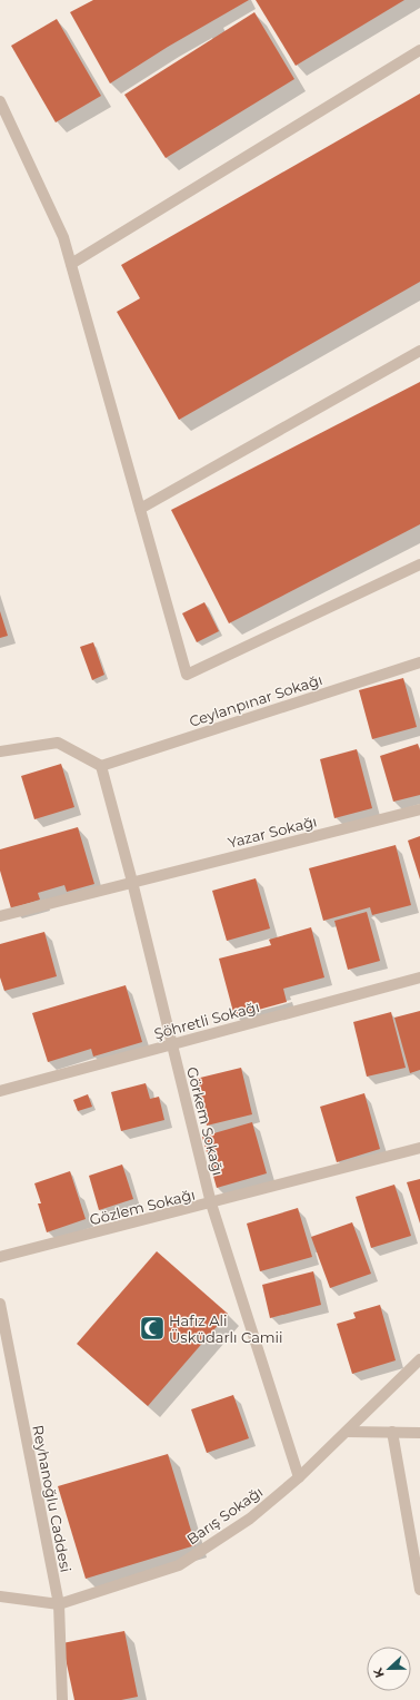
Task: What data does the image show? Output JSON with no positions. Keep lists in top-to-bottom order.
{
  "streets": {
    "street": [
      "Ceylanpınar Sokağı",
      "Yazar Sokağı",
      "Şöhretli Sokağı",
      "Görkem Sokağı",
      "Gözlem Sokağı",
      "Reyhanoğlu Caddesi",
      "Barış Sokağı"
    ]
  },
  "crossings": [
    ["Ceylanpınar Sokağı", "Görkem Sokağı"],
    ["Yazar Sokağı", "Görkem Sokağı"],
    ["Şöhretli Sokağı", "Görkem Sokağı"],
    ["Görkem Sokağı", "Gözlem Sokağı"],
    ["Görkem Sokağı", "Barış Sokağı"],
    ["Reyhanoğlu Caddesi", "Barış Sokağı"]
  ],
  "places": {
    "mosque": ["Hafız Ali Üsküdarlı Camii"]
  },
  "north": "left"
}
